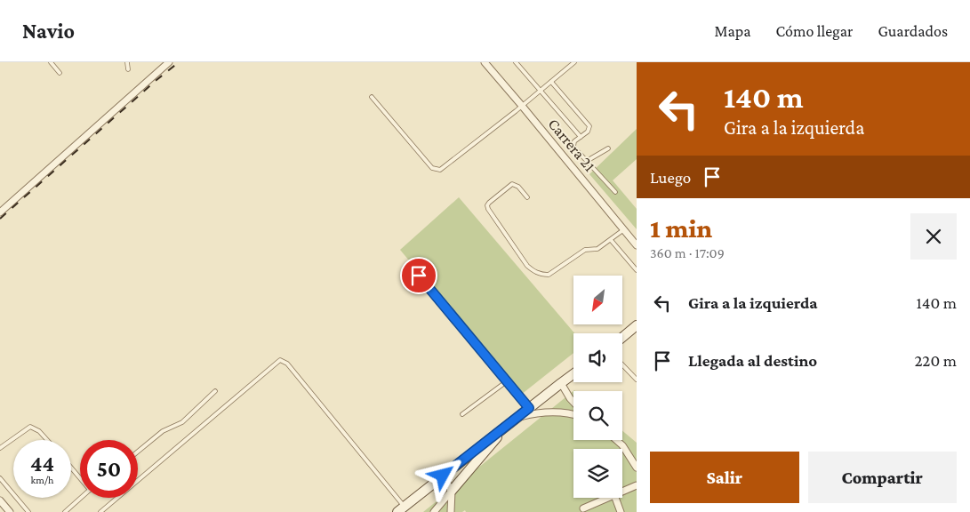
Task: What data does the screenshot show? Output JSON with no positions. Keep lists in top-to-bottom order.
{
  "streets": {
    "street": ["Carrera 21"]
  },
  "north": "bottom left",
  "page": {
    "header": "Navio",
    "nav": ["Mapa", "Cómo llegar", "Guardados"],
    "turn": ["140 m", "Gira a la izquierda"],
    "then": "Luego",
    "heading": ["1 min", "360 m · 17:09"],
    "list": [
      {
        "name": "Gira a la izquierda",
        "value": "140 m"
      },
      {
        "name": "Llegada al destino",
        "value": "220 m"
      }
    ],
    "speed": "44 km/h",
    "limit": "50",
    "buttons": ["Salir", "Compartir"]
  }
}
